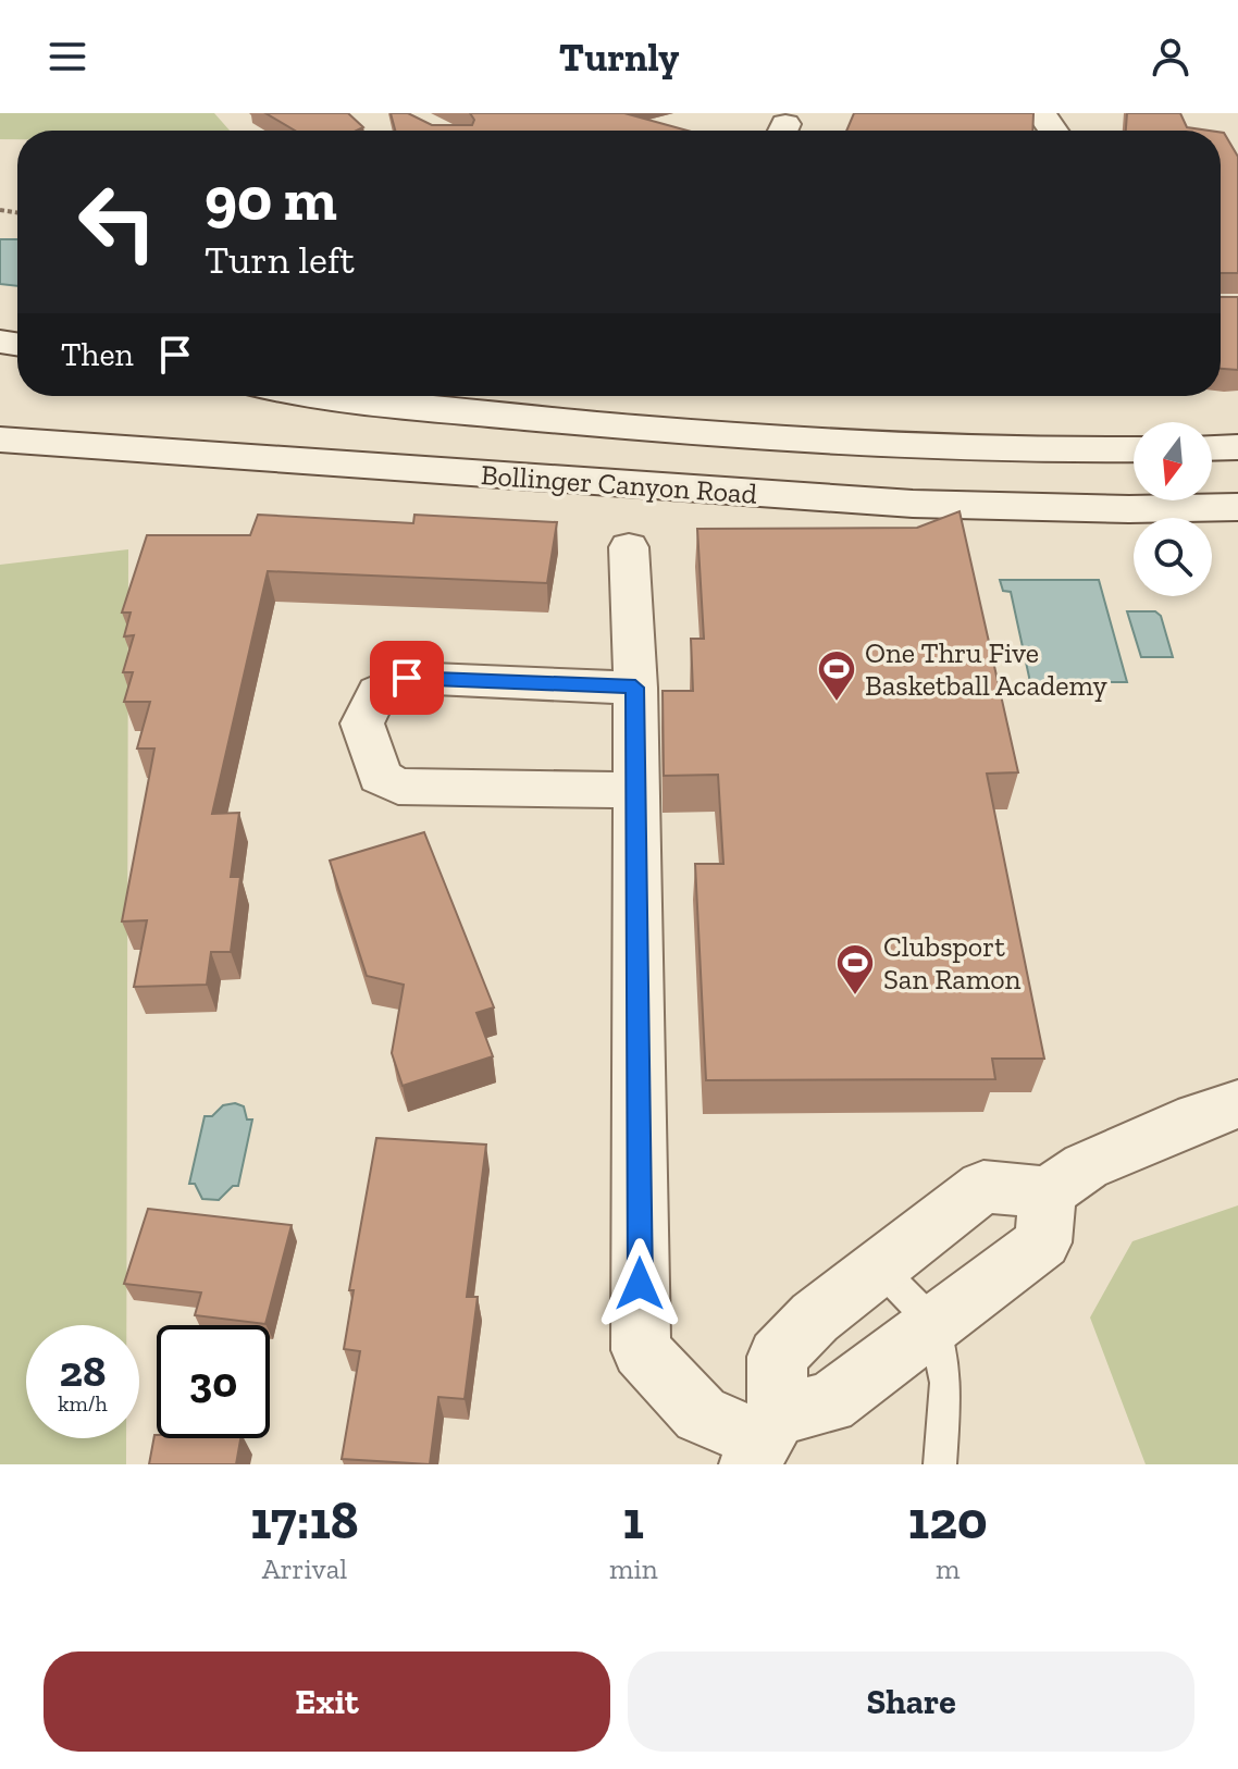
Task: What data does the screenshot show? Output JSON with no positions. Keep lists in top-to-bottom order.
{
  "streets": {
    "main road": ["Bollinger Canyon Road"]
  },
  "places": {
    "sports": ["One Thru Five Basketball Academy", "Clubsport San Ramon"]
  },
  "north": "bottom",
  "page": {
    "header": "Turnly",
    "turn": ["90 m", "Turn left"],
    "then": "Then",
    "speed": "28 km/h",
    "limit": "30",
    "eta": [
      "17:18",
      "Arrival",
      "1",
      "min",
      "120",
      "m"
    ],
    "buttons": ["Exit", "Share"]
  }
}
